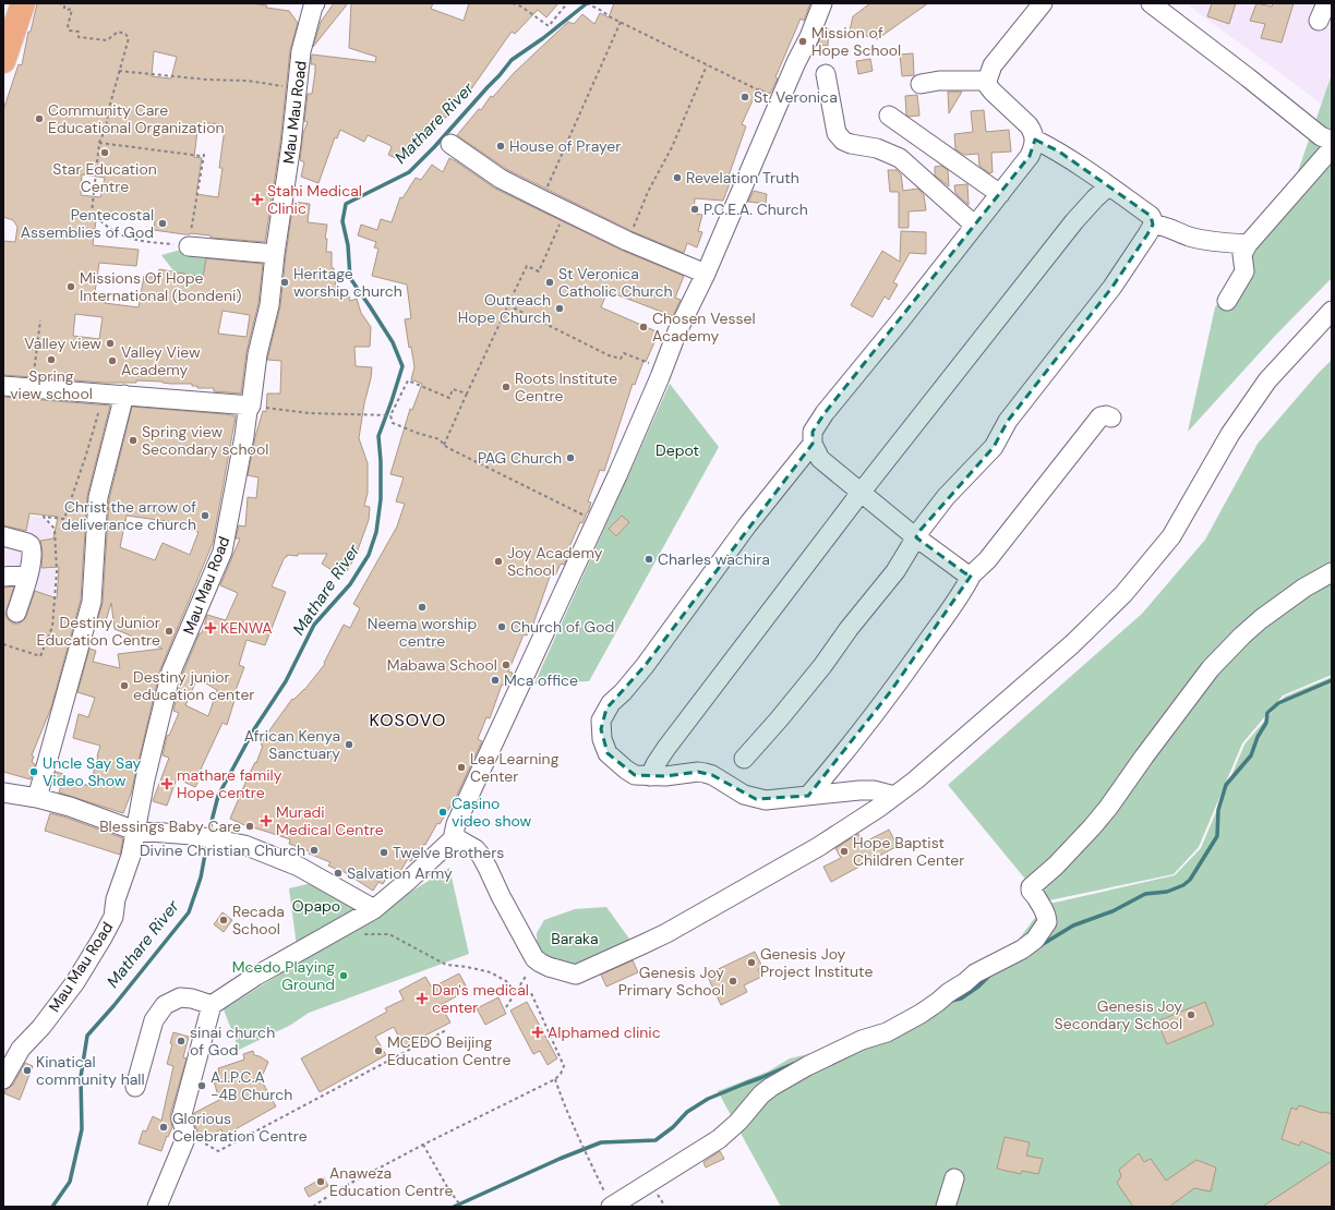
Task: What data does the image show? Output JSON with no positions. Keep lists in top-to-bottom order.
{
  "streets": {
    "street": ["Mau Mau Road"]
  },
  "districts": ["KOSOVO"],
  "water": ["Mathare River"],
  "parks": ["Depot", "Opapo", "Baraka"],
  "places": {
    "other": [
      "Mission of Hope School",
      "St. Veronica",
      "Community Care Educational Organization",
      "House of Prayer",
      "Star Education Centre",
      "Revelation Truth",
      "P.C.E.A. Church",
      "Pentecostal Assemblies of God",
      "Heritage worship church",
      "St Veronica Catholic Church",
      "Missions Of Hope International (bondeni)",
      "Outreach Hope Church",
      "Chosen Vessel Academy",
      "Valley view",
      "Spring view school",
      "Valley View Academy",
      "Roots Institute Centre",
      "Spring view Secondary school",
      "PAG Church",
      "Christ the arrow of deliverance church",
      "Charles wachira",
      "Joy Academy School",
      "Neema worship centre",
      "Church of God",
      "Destiny Junior Education Centre",
      "Mabawa School",
      "Mca office",
      "Destiny junior education center",
      "African Kenya Sanctuary",
      "Lea Learning Center",
      "Uncle Say Say Video Show",
      "Casino video show",
      "Blessings Baby Care",
      "Divine Christian Church",
      "Hope Baptist Children Center",
      "Twelve Brothers",
      "Salvation Army",
      "Recada School",
      "Genesis Joy Project Institute",
      "Mcedo Playing Ground",
      "Genesis Joy Primary School",
      "Genesis Joy Secondary School",
      "sinai church of God",
      "MCEDO Beijing Education Centre",
      "Kinatical community hall",
      "A.I.P.C.A -4B Church",
      "Glorious Celebration Centre",
      "Anaweza Education Centre"
    ],
    "health": [
      "Stahi Medical Clinic",
      "KENWA",
      "mathare family Hope centre",
      "Muradi Medical Centre",
      "Dan's medical center",
      "Alphamed clinic"
    ]
  }
}
